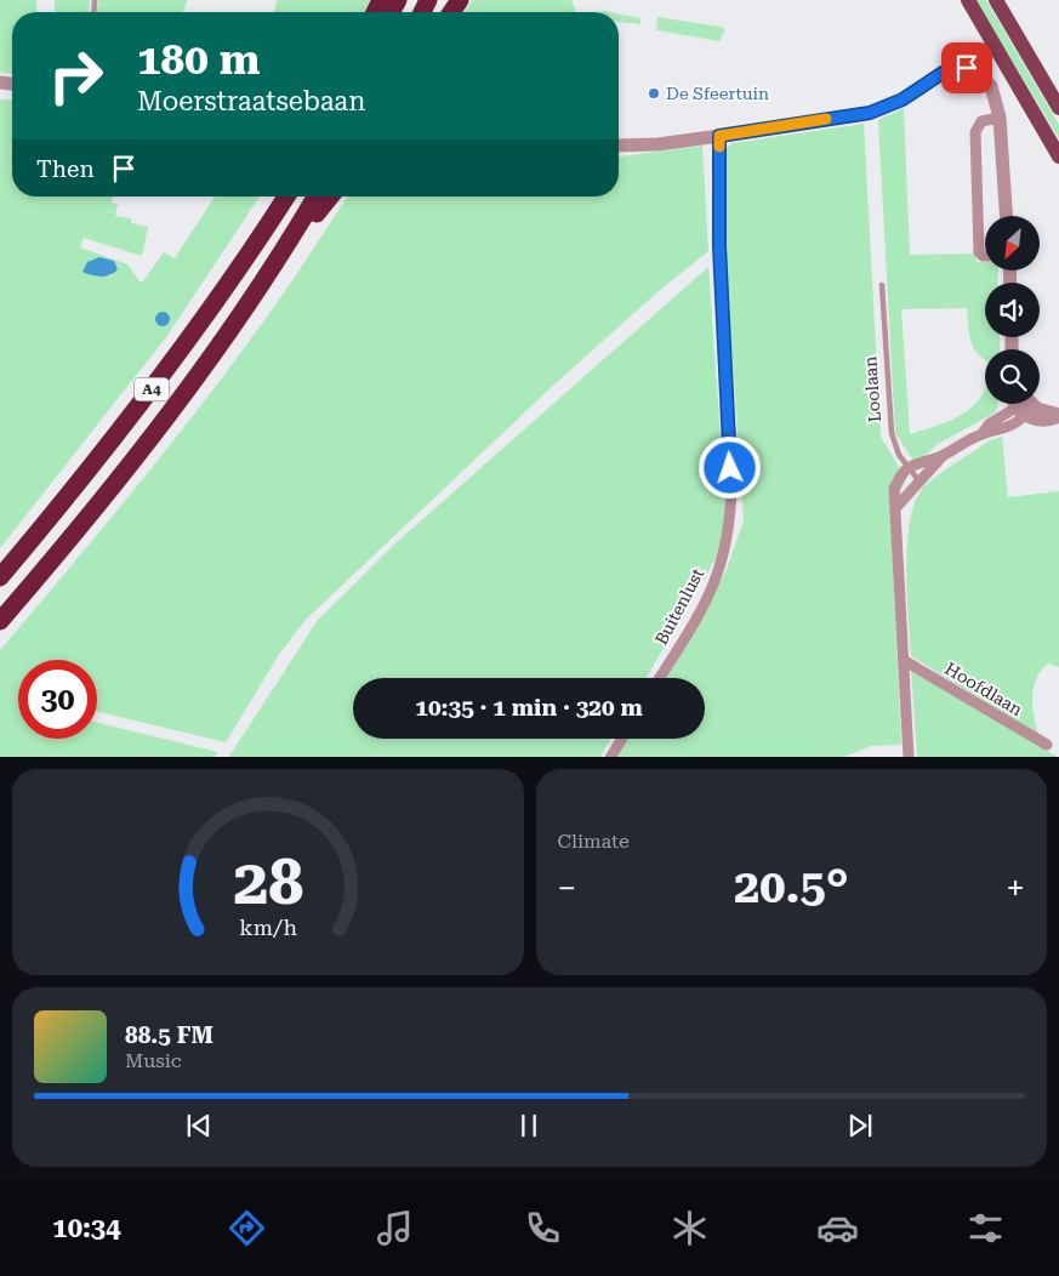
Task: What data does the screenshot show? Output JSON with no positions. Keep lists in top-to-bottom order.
{
  "streets": {
    "highway": ["A4"],
    "street": ["Buitenlust", "Hoofdlaan"],
    "lane": ["Loolaan"]
  },
  "places": ["De Sfeertuin"],
  "north": "bottom left",
  "page": {
    "turn": ["180 m", "Moerstraatsebaan"],
    "then": "Then",
    "limit": "30",
    "trip": "10:35 · 1 min · 320 m",
    "tile": "Climate",
    "heat": ["−", "20.5°", "+"],
    "song": ["88.5 FM", "Music"],
    "tabs": "10:34",
    "gauge": ["28", "km/h"]
  }
}
